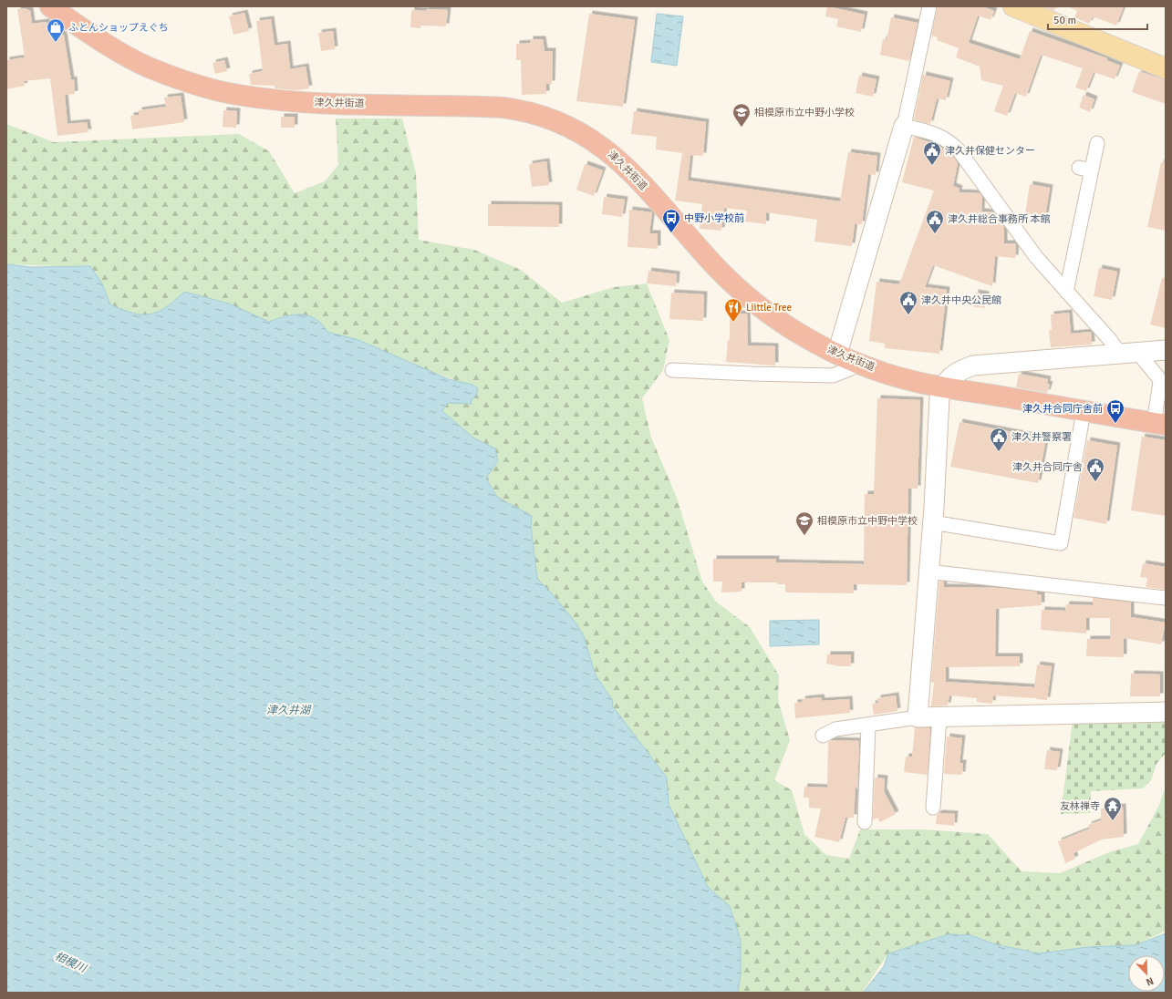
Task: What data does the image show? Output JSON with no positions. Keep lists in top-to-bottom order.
{
  "streets": {
    "highway": ["津久井街道"]
  },
  "water": ["津久井湖", "相模川"],
  "places": {
    "shop": ["ふとんショップえぐち"],
    "school or university": ["相模原市立中野小学校", "相模原市立中野中学校"],
    "public building": [
      "津久井保健センター",
      "津久井総合事務所 本館",
      "津久井中央公民館",
      "津久井警察署",
      "津久井合同庁舎"
    ],
    "bus stop": ["中野小学校前", "津久井合同庁舎前"],
    "restaurant": ["Liittle Tree"],
    "temple": ["友林禅寺"]
  },
  "scale_bar": "50 m",
  "north": "bottom right"
}
